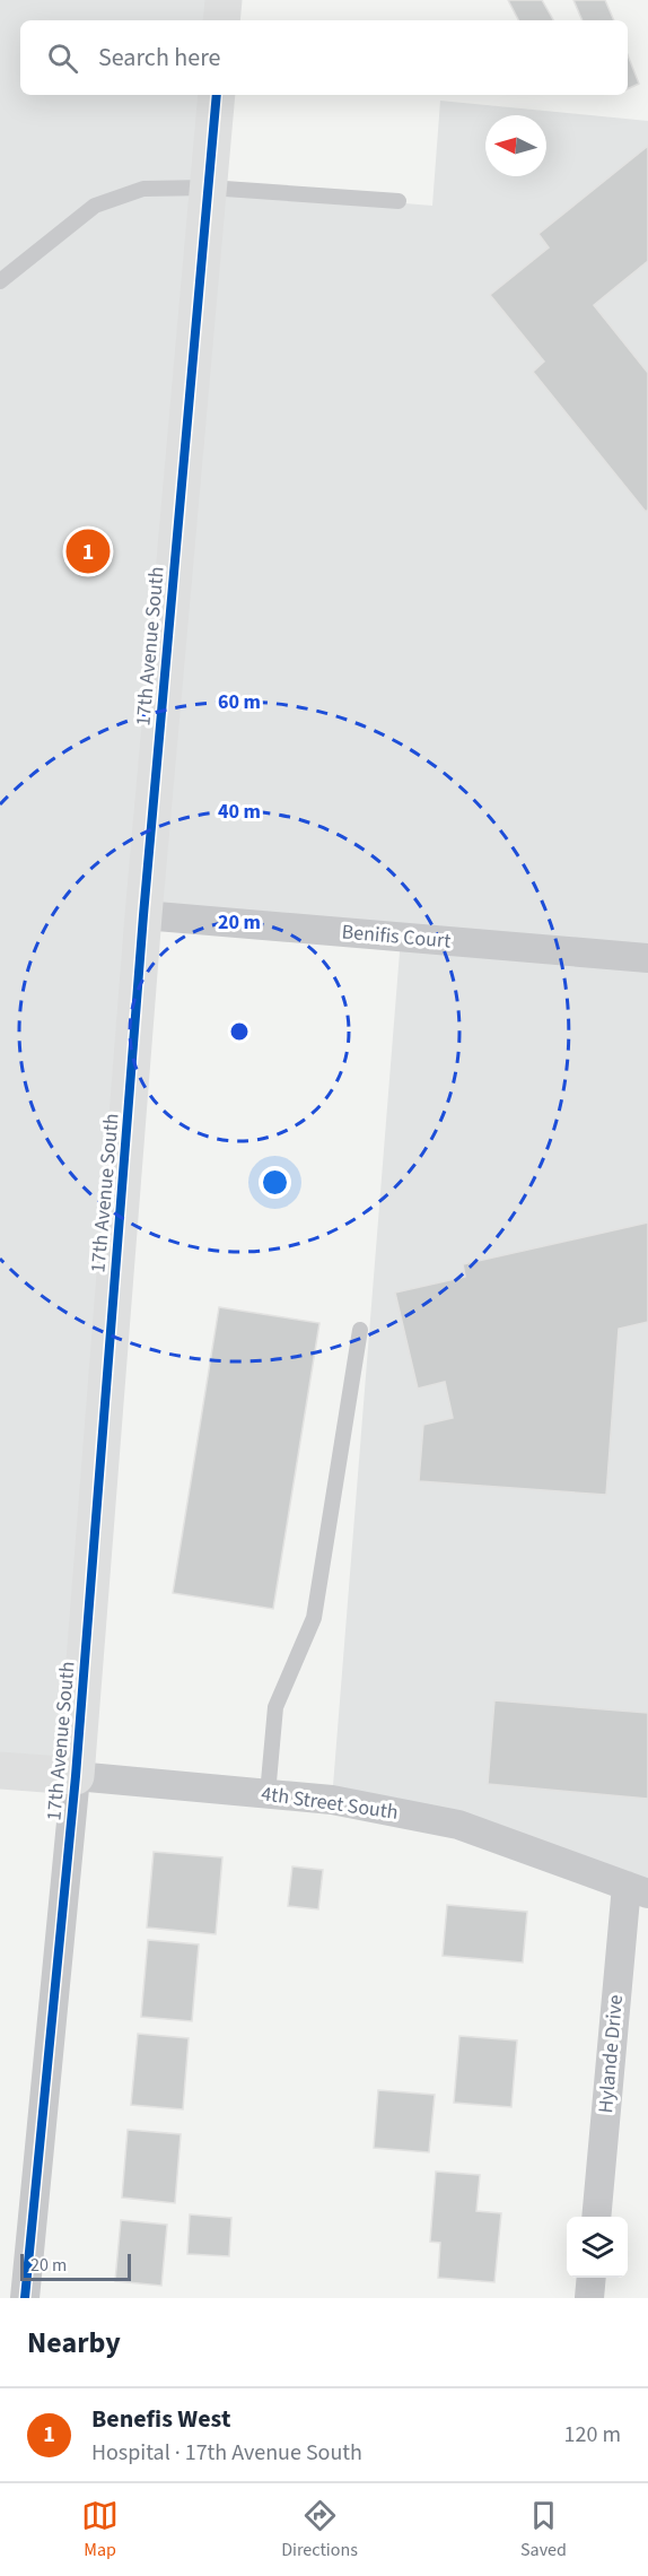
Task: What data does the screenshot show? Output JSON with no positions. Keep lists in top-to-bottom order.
{
  "streets": {
    "street": [
      "17th Avenue South",
      "Benifis Court",
      "4th Street South",
      "Hylande Drive"
    ]
  },
  "crossings": [
    ["17th Avenue South", "Benifis Court"],
    ["17th Avenue South", "4th Street South"],
    ["4th Street South", "Hylande Drive"]
  ],
  "scale_bar": "20 m",
  "north": "left",
  "page": {
    "search": "Search here",
    "pins": "1",
    "scale": "20 m",
    "heading": "Nearby",
    "list": [
      {
        "mark": "1",
        "name": "Benefis West",
        "note": "Hospital · 17th Avenue South",
        "value": "120 m"
      }
    ],
    "nav": ["Map", "Directions", "Saved"]
  },
  "rings": ["60 m", "40 m", "20 m"]
}
